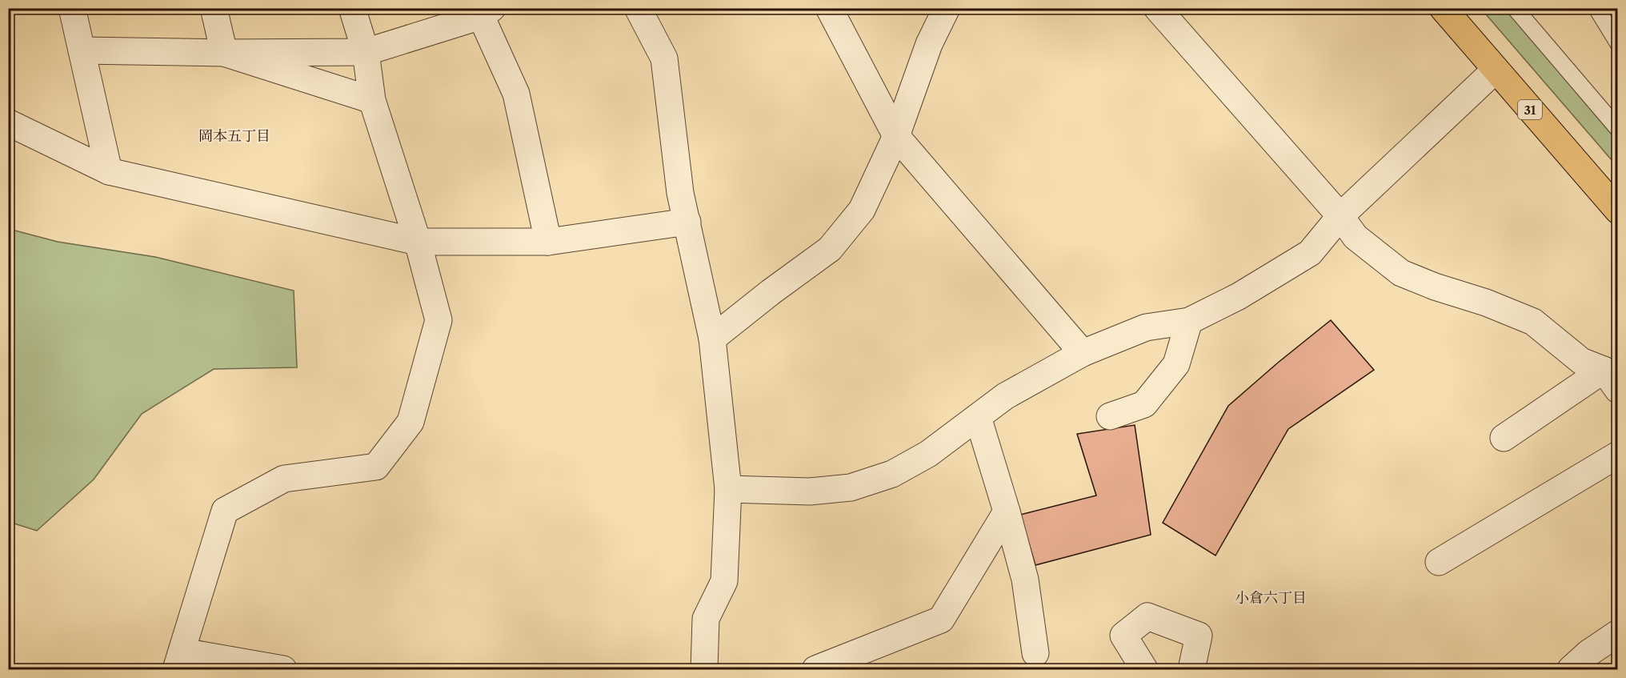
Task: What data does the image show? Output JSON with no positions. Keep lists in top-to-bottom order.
{
  "streets": {
    "main road": ["31"]
  },
  "districts": ["岡本五丁目", "小倉六丁目"]
}
